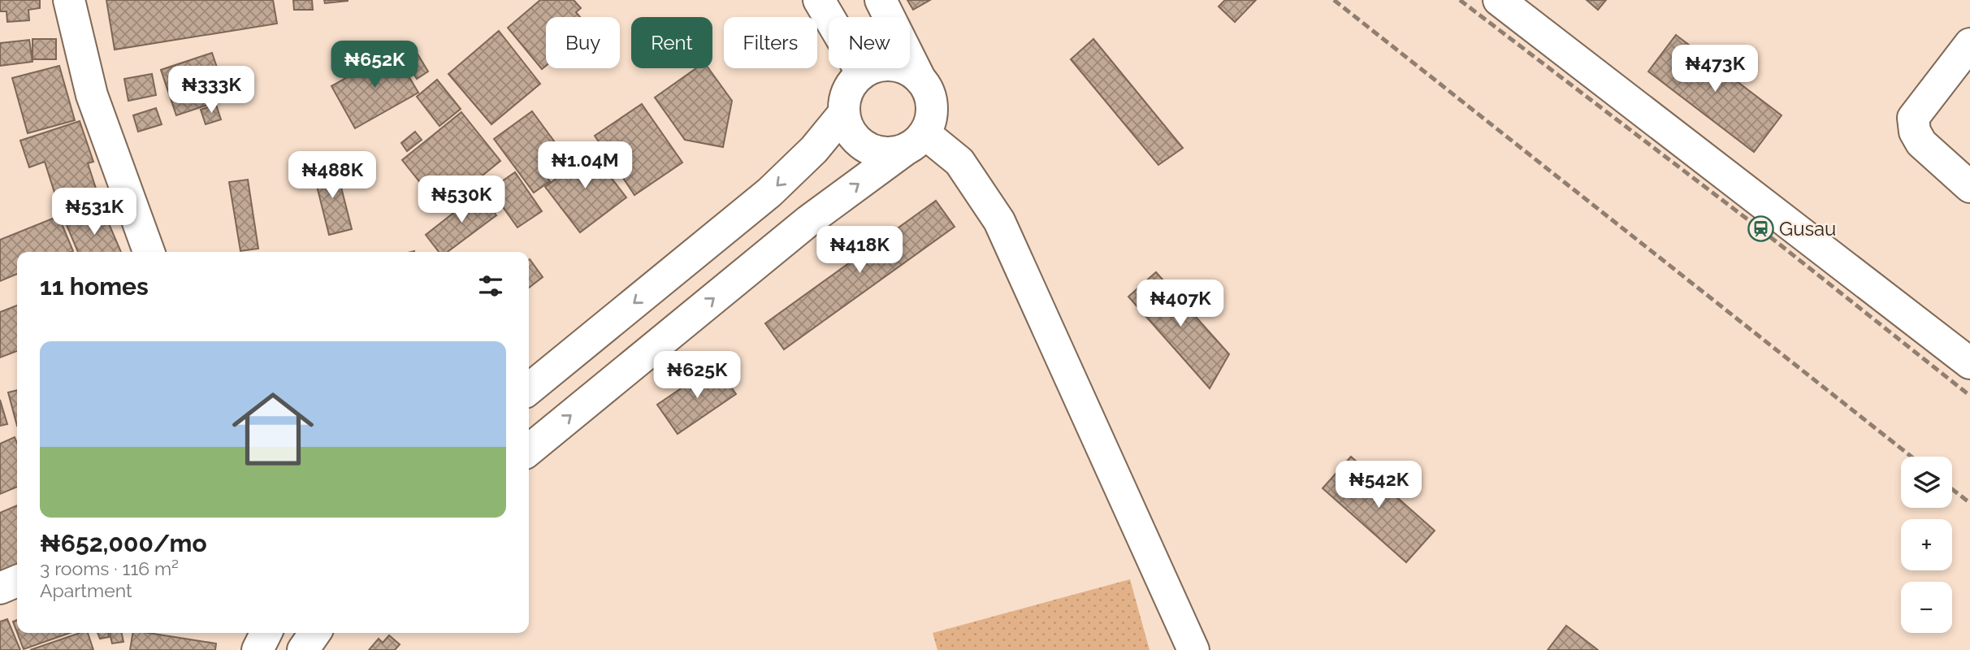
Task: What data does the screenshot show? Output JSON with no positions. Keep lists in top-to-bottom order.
{
  "places": {
    "station": ["Gusau"]
  },
  "page": {
    "chip": [
      "Buy",
      "Rent",
      "Filters",
      "New"
    ],
    "price": [
      "₦652K",
      "₦473K",
      "₦333K",
      "₦1.04M",
      "₦488K",
      "₦530K",
      "₦531K",
      "₦418K",
      "₦407K",
      "₦625K",
      "₦542K"
    ],
    "heading": "11 homes",
    "list": [
      {
        "name": "₦652,000/mo",
        "note": "3 rooms · 116 m² · Apartment"
      }
    ],
    "map_buttons": ["+", "−"]
  }
}
